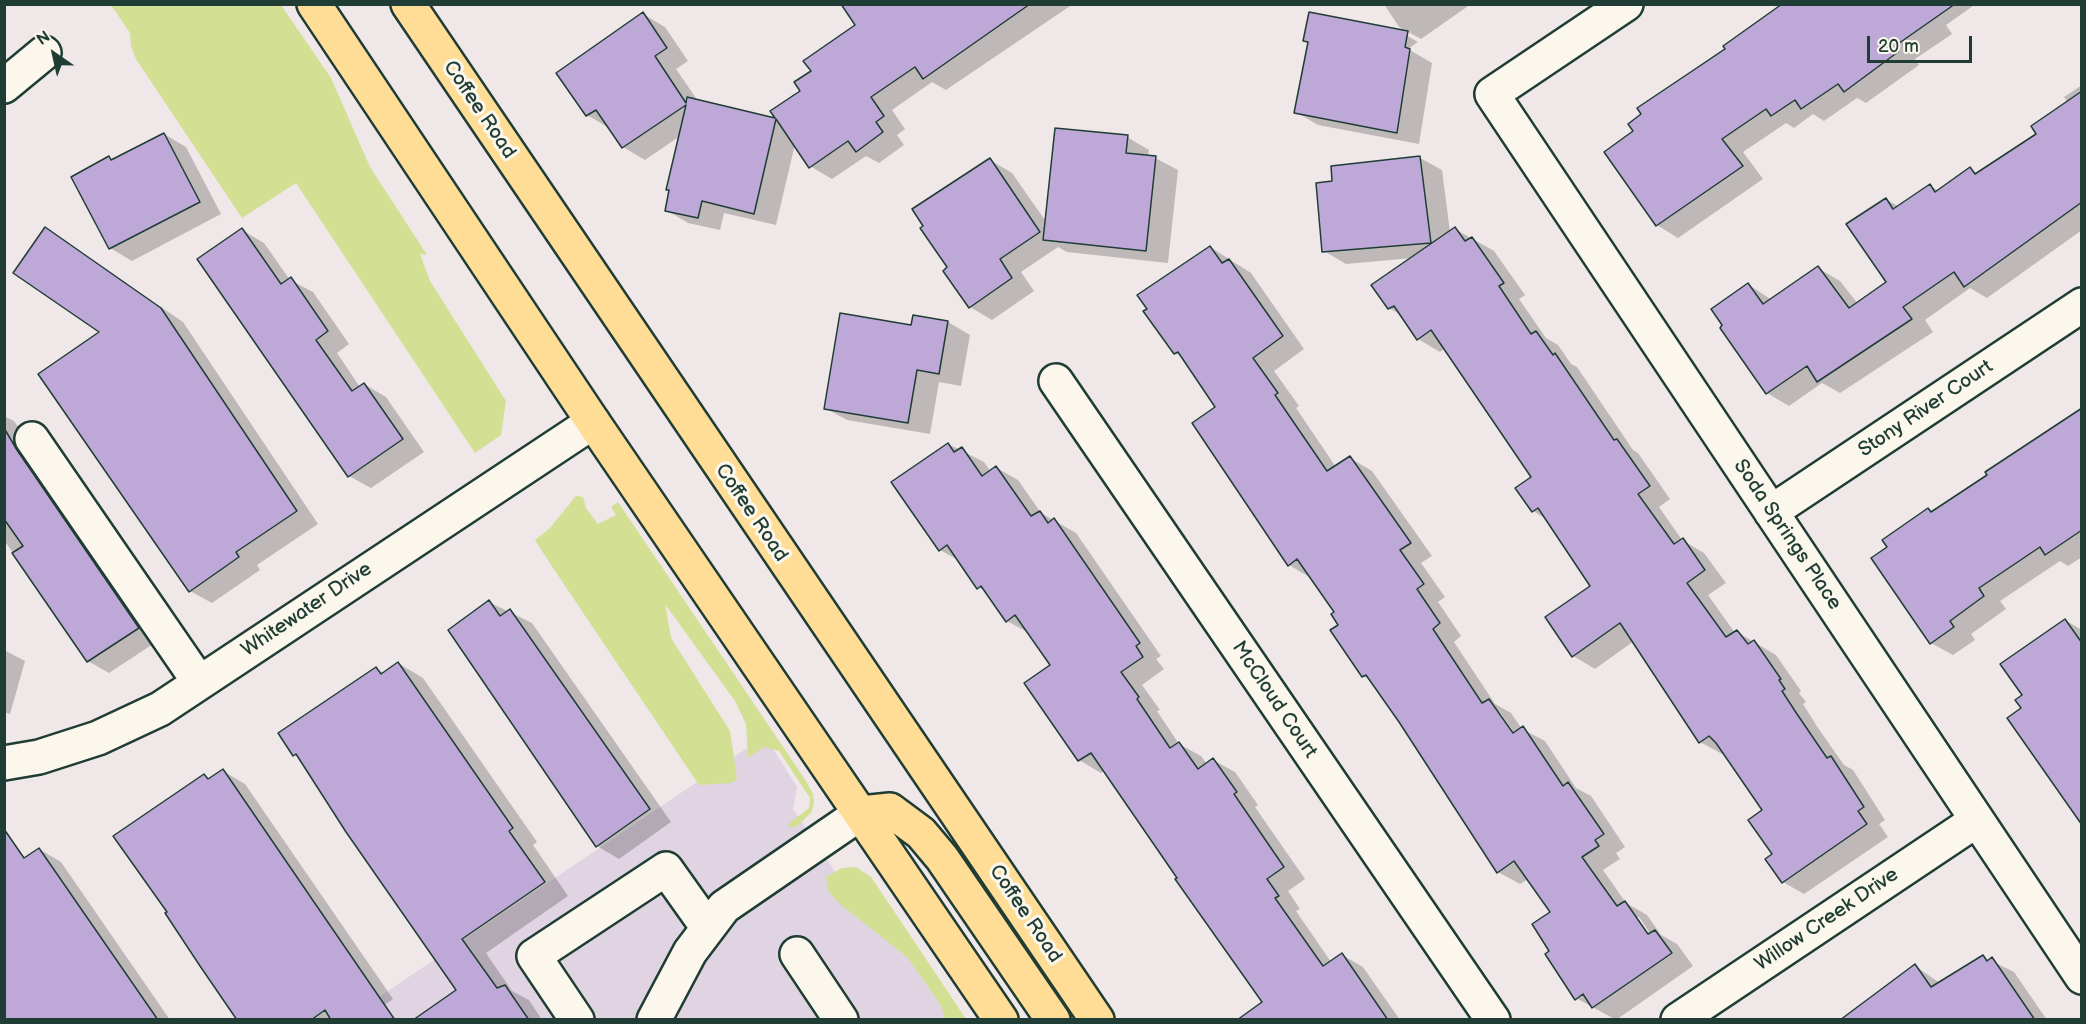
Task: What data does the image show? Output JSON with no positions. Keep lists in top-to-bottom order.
{
  "streets": {
    "main road": ["Coffee Road"],
    "street": [
      "Stony River Court",
      "Soda Springs Place",
      "Whitewater Drive",
      "McCloud Court",
      "Willow Creek Drive"
    ]
  },
  "crossings": [
    ["Stony River Court", "Soda Springs Place"],
    ["Soda Springs Place", "Willow Creek Drive"]
  ],
  "scale_bar": "20 m",
  "north": "top left"
}
